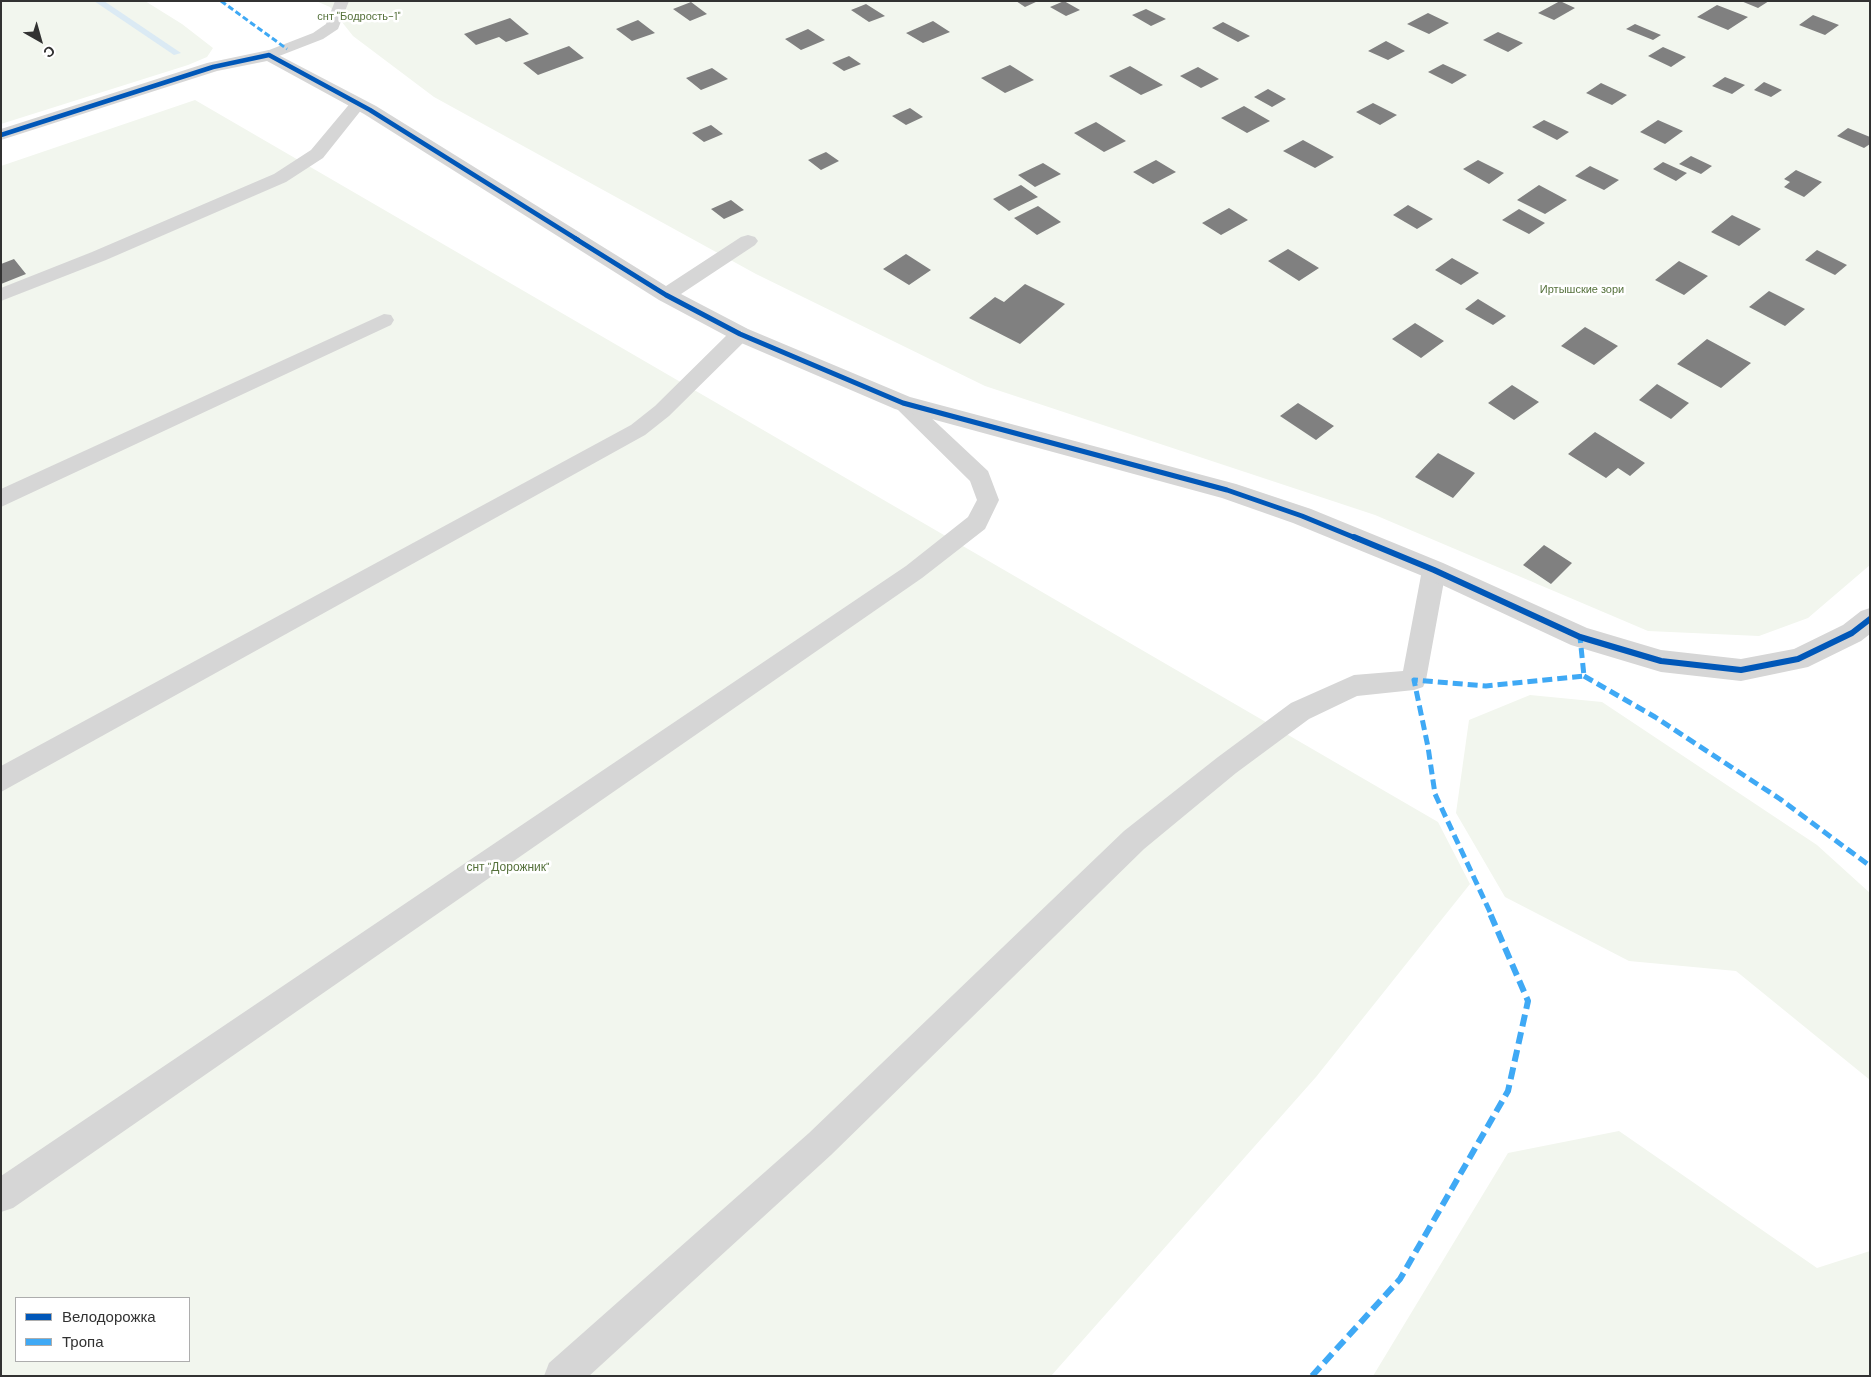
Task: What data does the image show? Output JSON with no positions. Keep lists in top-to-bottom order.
{
  "parks": ["снт \"Бодрость-1\"", "Иртышские зори", "снт \"Дорожник\""],
  "legend": ["Велодорожка", "Тропа"],
  "north": "bottom right"
}
